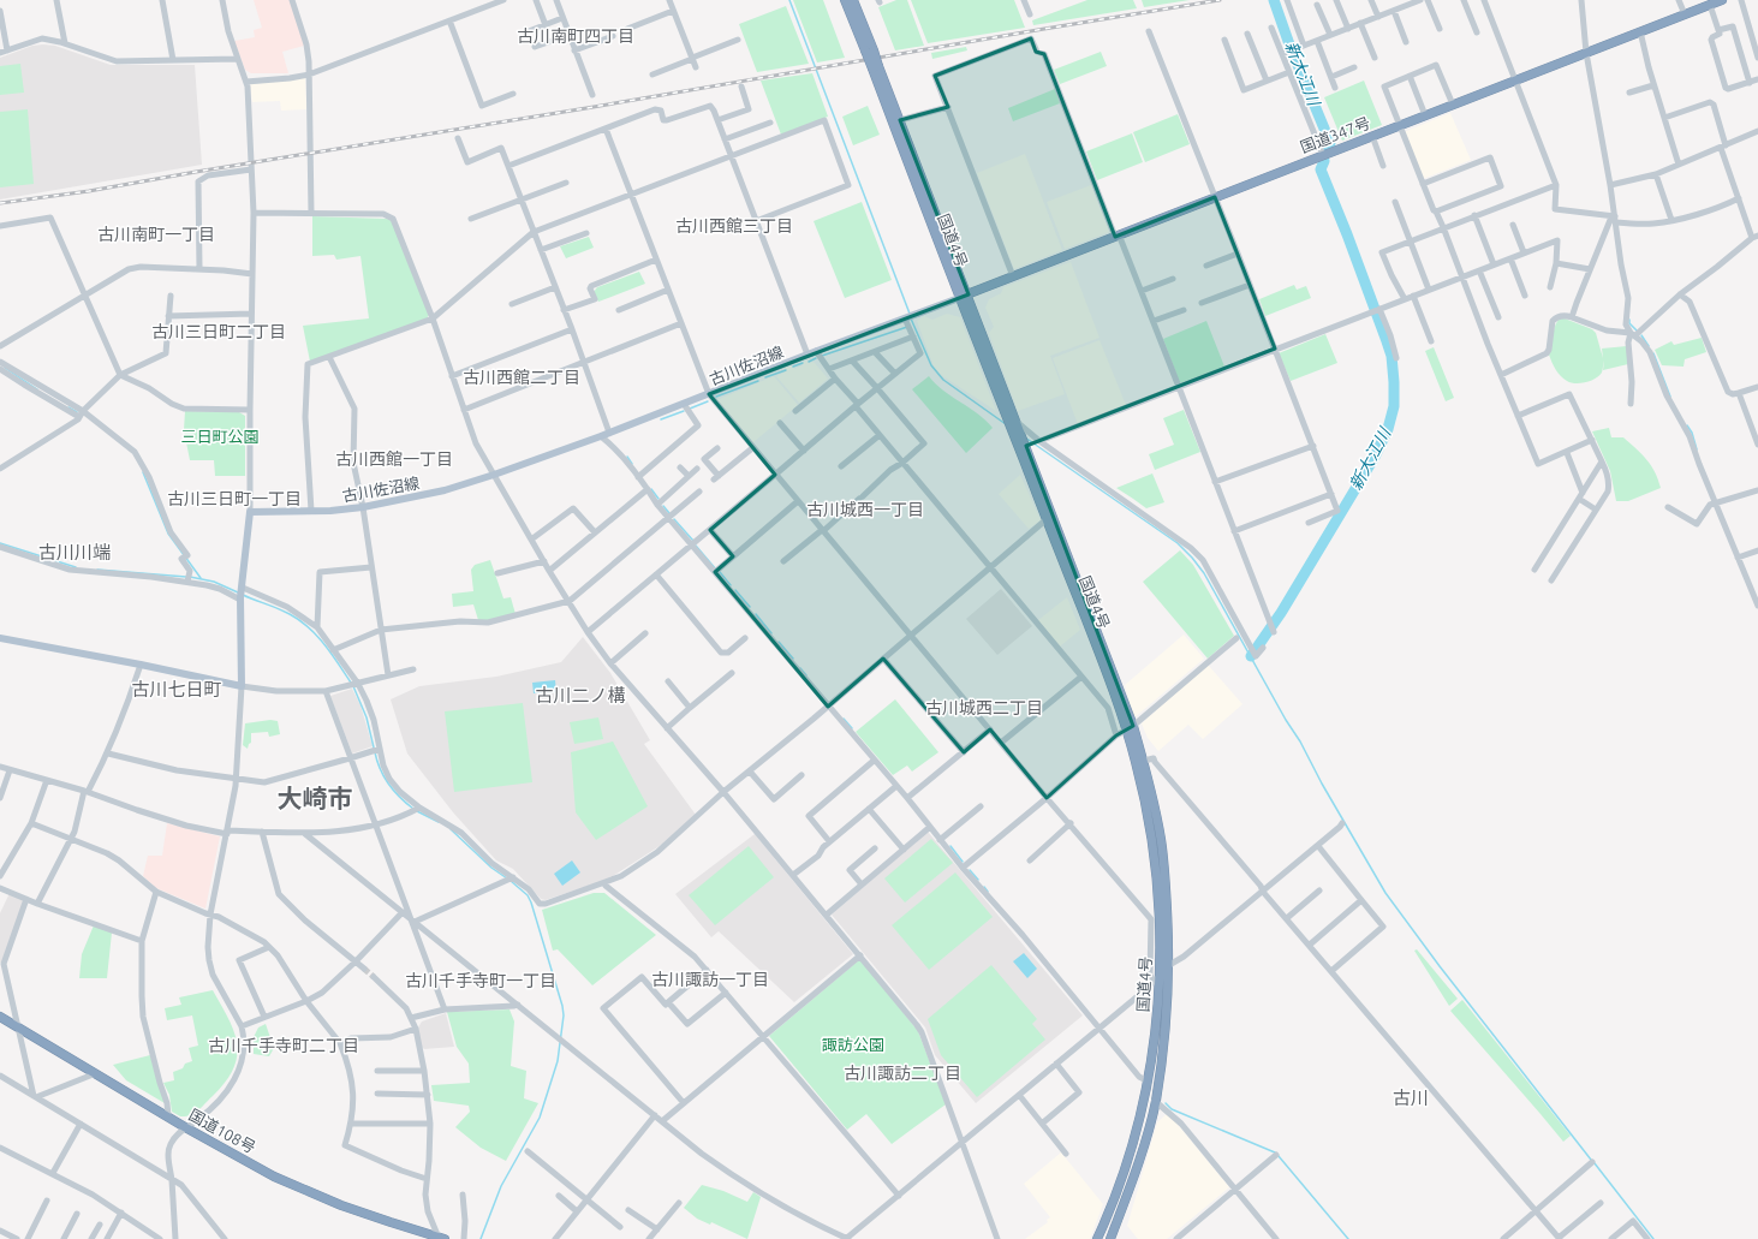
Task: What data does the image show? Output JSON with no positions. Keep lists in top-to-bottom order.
{
  "streets": {
    "highway": ["国道347号", "国道4号", "国道108号"],
    "main road": ["古川佐沼線"]
  },
  "crossings": [
    ["国道347号", "国道4号"],
    ["国道347号", "古川佐沼線"],
    ["国道4号", "古川佐沼線"]
  ],
  "districts": [
    "古川南町四丁目",
    "古川西館三丁目",
    "古川南町一丁目",
    "古川三日町二丁目",
    "古川西館二丁目",
    "古川西館一丁目",
    "古川三日町一丁目",
    "古川城西一丁目",
    "古川川端",
    "古川七日町",
    "古川二ノ構",
    "古川城西二丁目",
    "大崎市",
    "古川諏訪一丁目",
    "古川千手寺町一丁目",
    "古川千手寺町二丁目",
    "古川諏訪二丁目",
    "古川"
  ],
  "water": ["新大江川"],
  "parks": ["三日町公園", "諏訪公園"]
}
